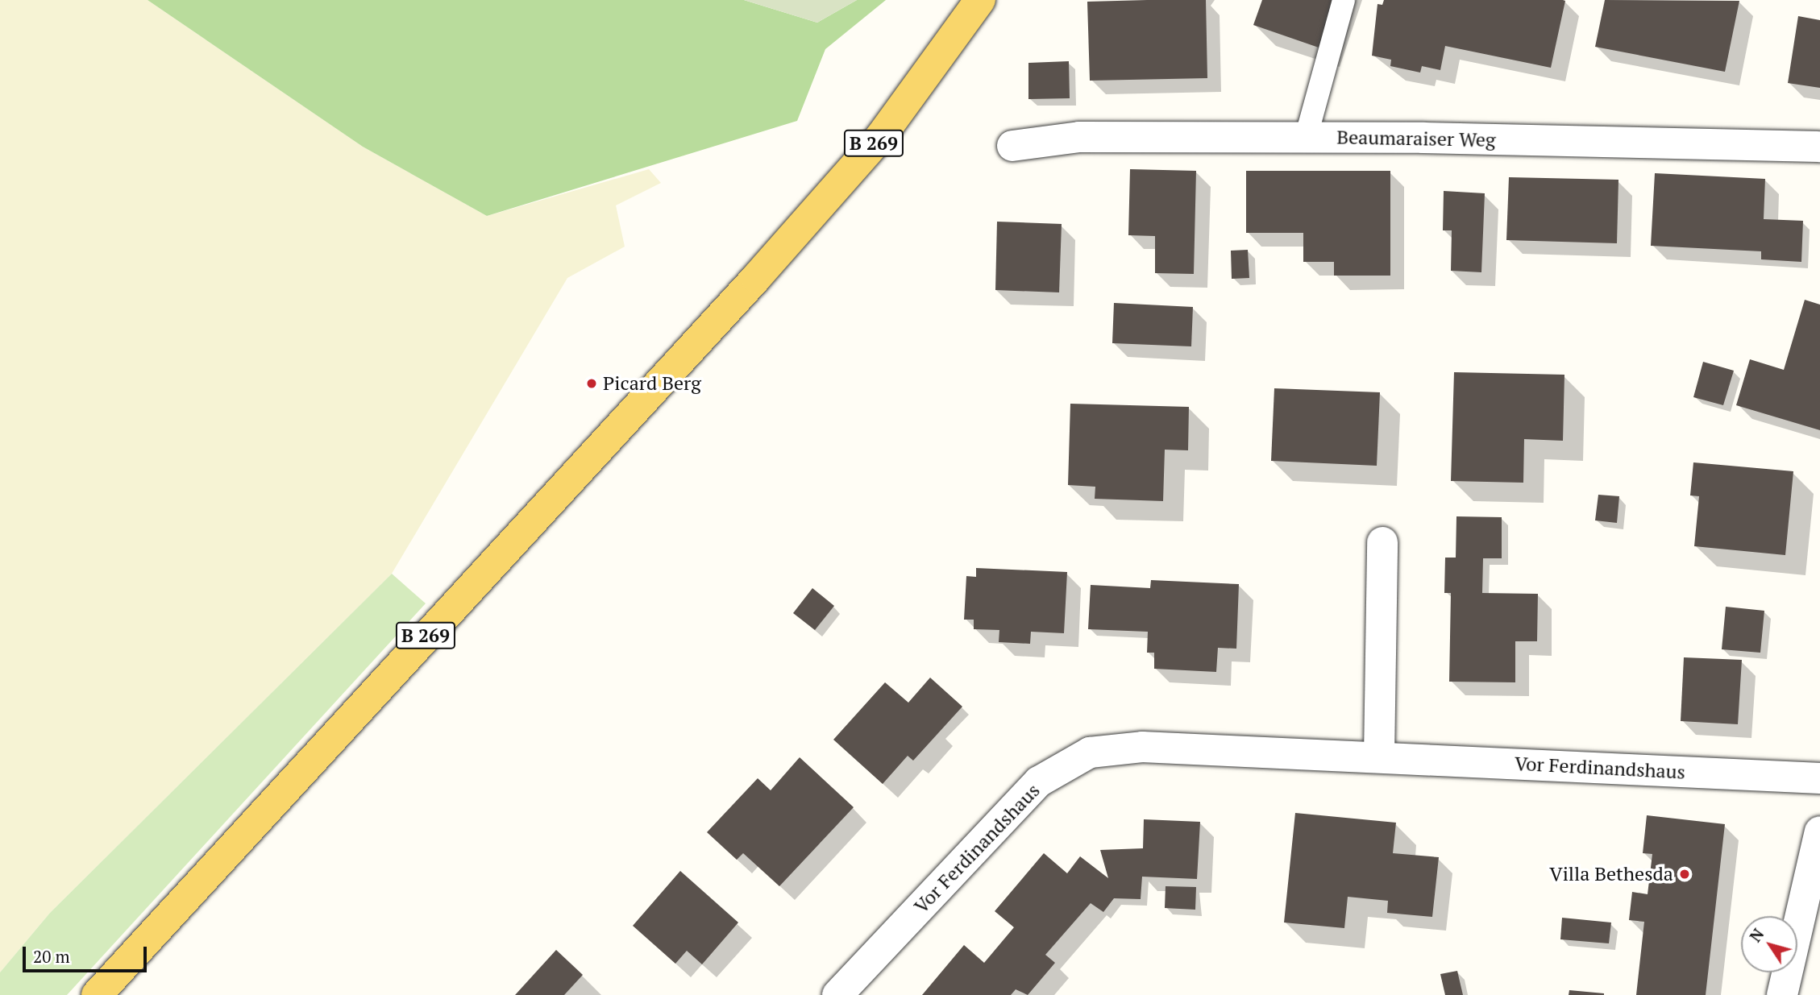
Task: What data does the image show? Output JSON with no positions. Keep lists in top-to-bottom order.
{
  "streets": {
    "main road": ["B 269"],
    "street": ["Beaumaraiser Weg", "Vor Ferdinandshaus"]
  },
  "places": ["Picard Berg", "Villa Bethesda"],
  "scale_bar": "20 m",
  "north": "top left"
}
